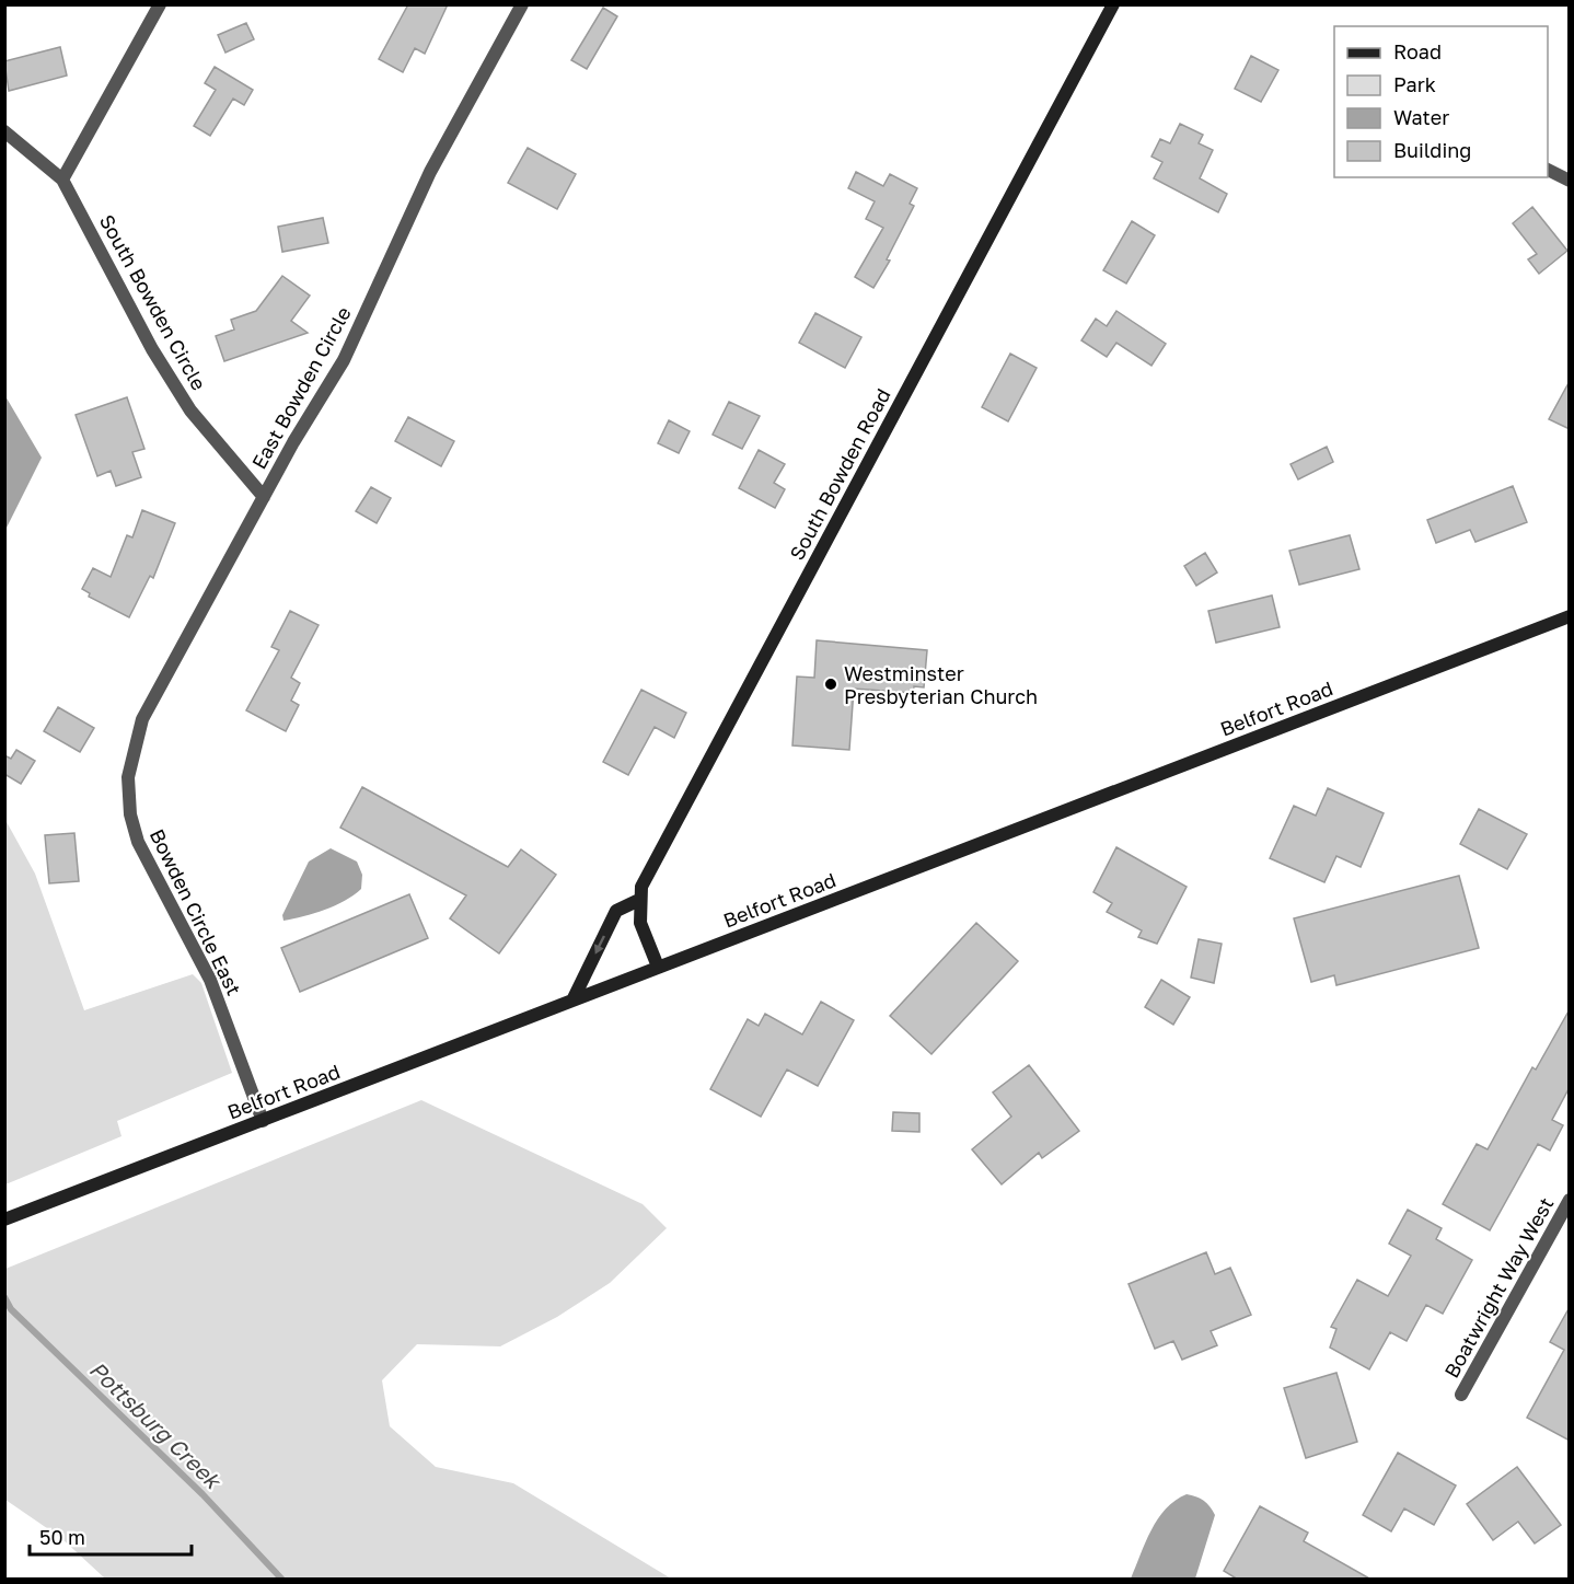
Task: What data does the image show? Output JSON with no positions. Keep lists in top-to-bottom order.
{
  "streets": {
    "main road": ["South Bowden Road", "Belfort Road"],
    "street": [
      "South Bowden Circle",
      "East Bowden Circle",
      "Bowden Circle East",
      "Boatwright Way West"
    ]
  },
  "crossings": [
    ["South Bowden Circle", "East Bowden Circle"],
    ["East Bowden Circle", "Bowden Circle East"],
    ["South Bowden Road", "Belfort Road"],
    ["Belfort Road", "Bowden Circle East"]
  ],
  "water": ["Pottsburg Creek"],
  "places": ["Westminster Presbyterian Church"],
  "legend": [
    "Road",
    "Park",
    "Water",
    "Building"
  ],
  "scale_bar": "50 m"
}
